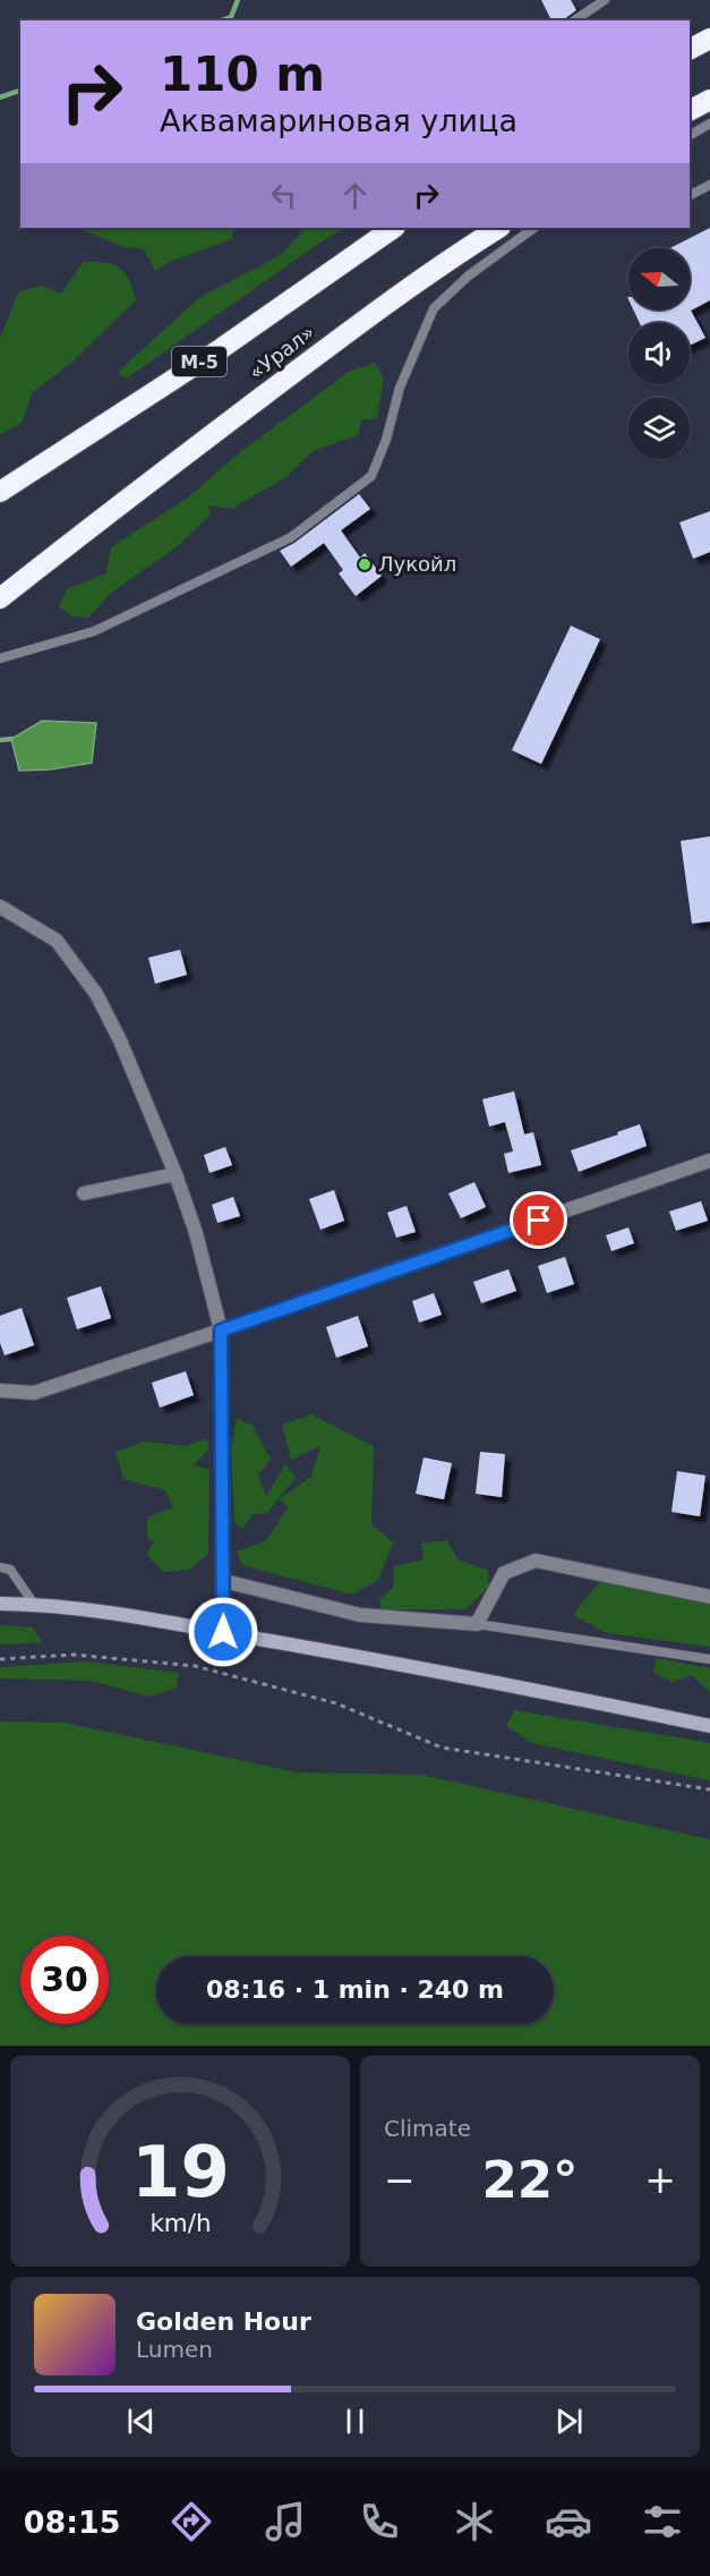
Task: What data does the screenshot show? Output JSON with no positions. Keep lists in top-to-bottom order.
{
  "streets": {
    "highway": ["«Урал»", "М-5"]
  },
  "places": ["Лукойл"],
  "north": "left",
  "page": {
    "turn": ["110 m", "Аквамариновая улица"],
    "limit": "30",
    "trip": "08:16 · 1 min · 240 m",
    "tile": "Climate",
    "heat": ["−", "22°", "+"],
    "song": ["Golden Hour", "Lumen"],
    "tabs": "08:15",
    "gauge": ["19", "km/h"]
  }
}
